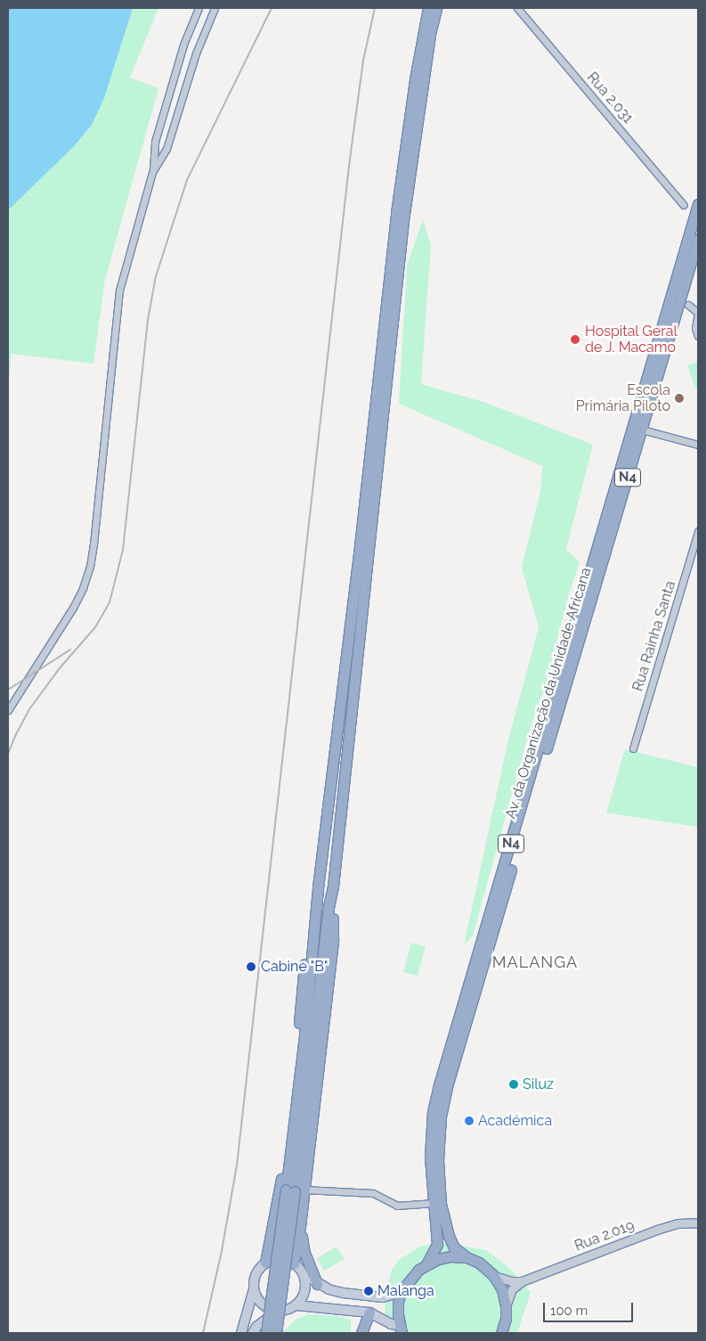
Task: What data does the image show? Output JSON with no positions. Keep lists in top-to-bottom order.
{
  "streets": {
    "highway": ["N4", "Av. da Organização da Unidade Africana"],
    "street": ["Rua 2.031", "Rua Rainha Santa", "Rua 2.019"]
  },
  "crossings": [
    ["N4", "Av. da Organização da Unidade Africana"]
  ],
  "districts": ["MALANGA"],
  "places": [
    "Hospital Geral de J. Macamo",
    "Escola Primária Piloto",
    "Cabine \"B\"",
    "Siluz",
    "Académica",
    "Malanga"
  ],
  "scale_bar": "100 m"
}
